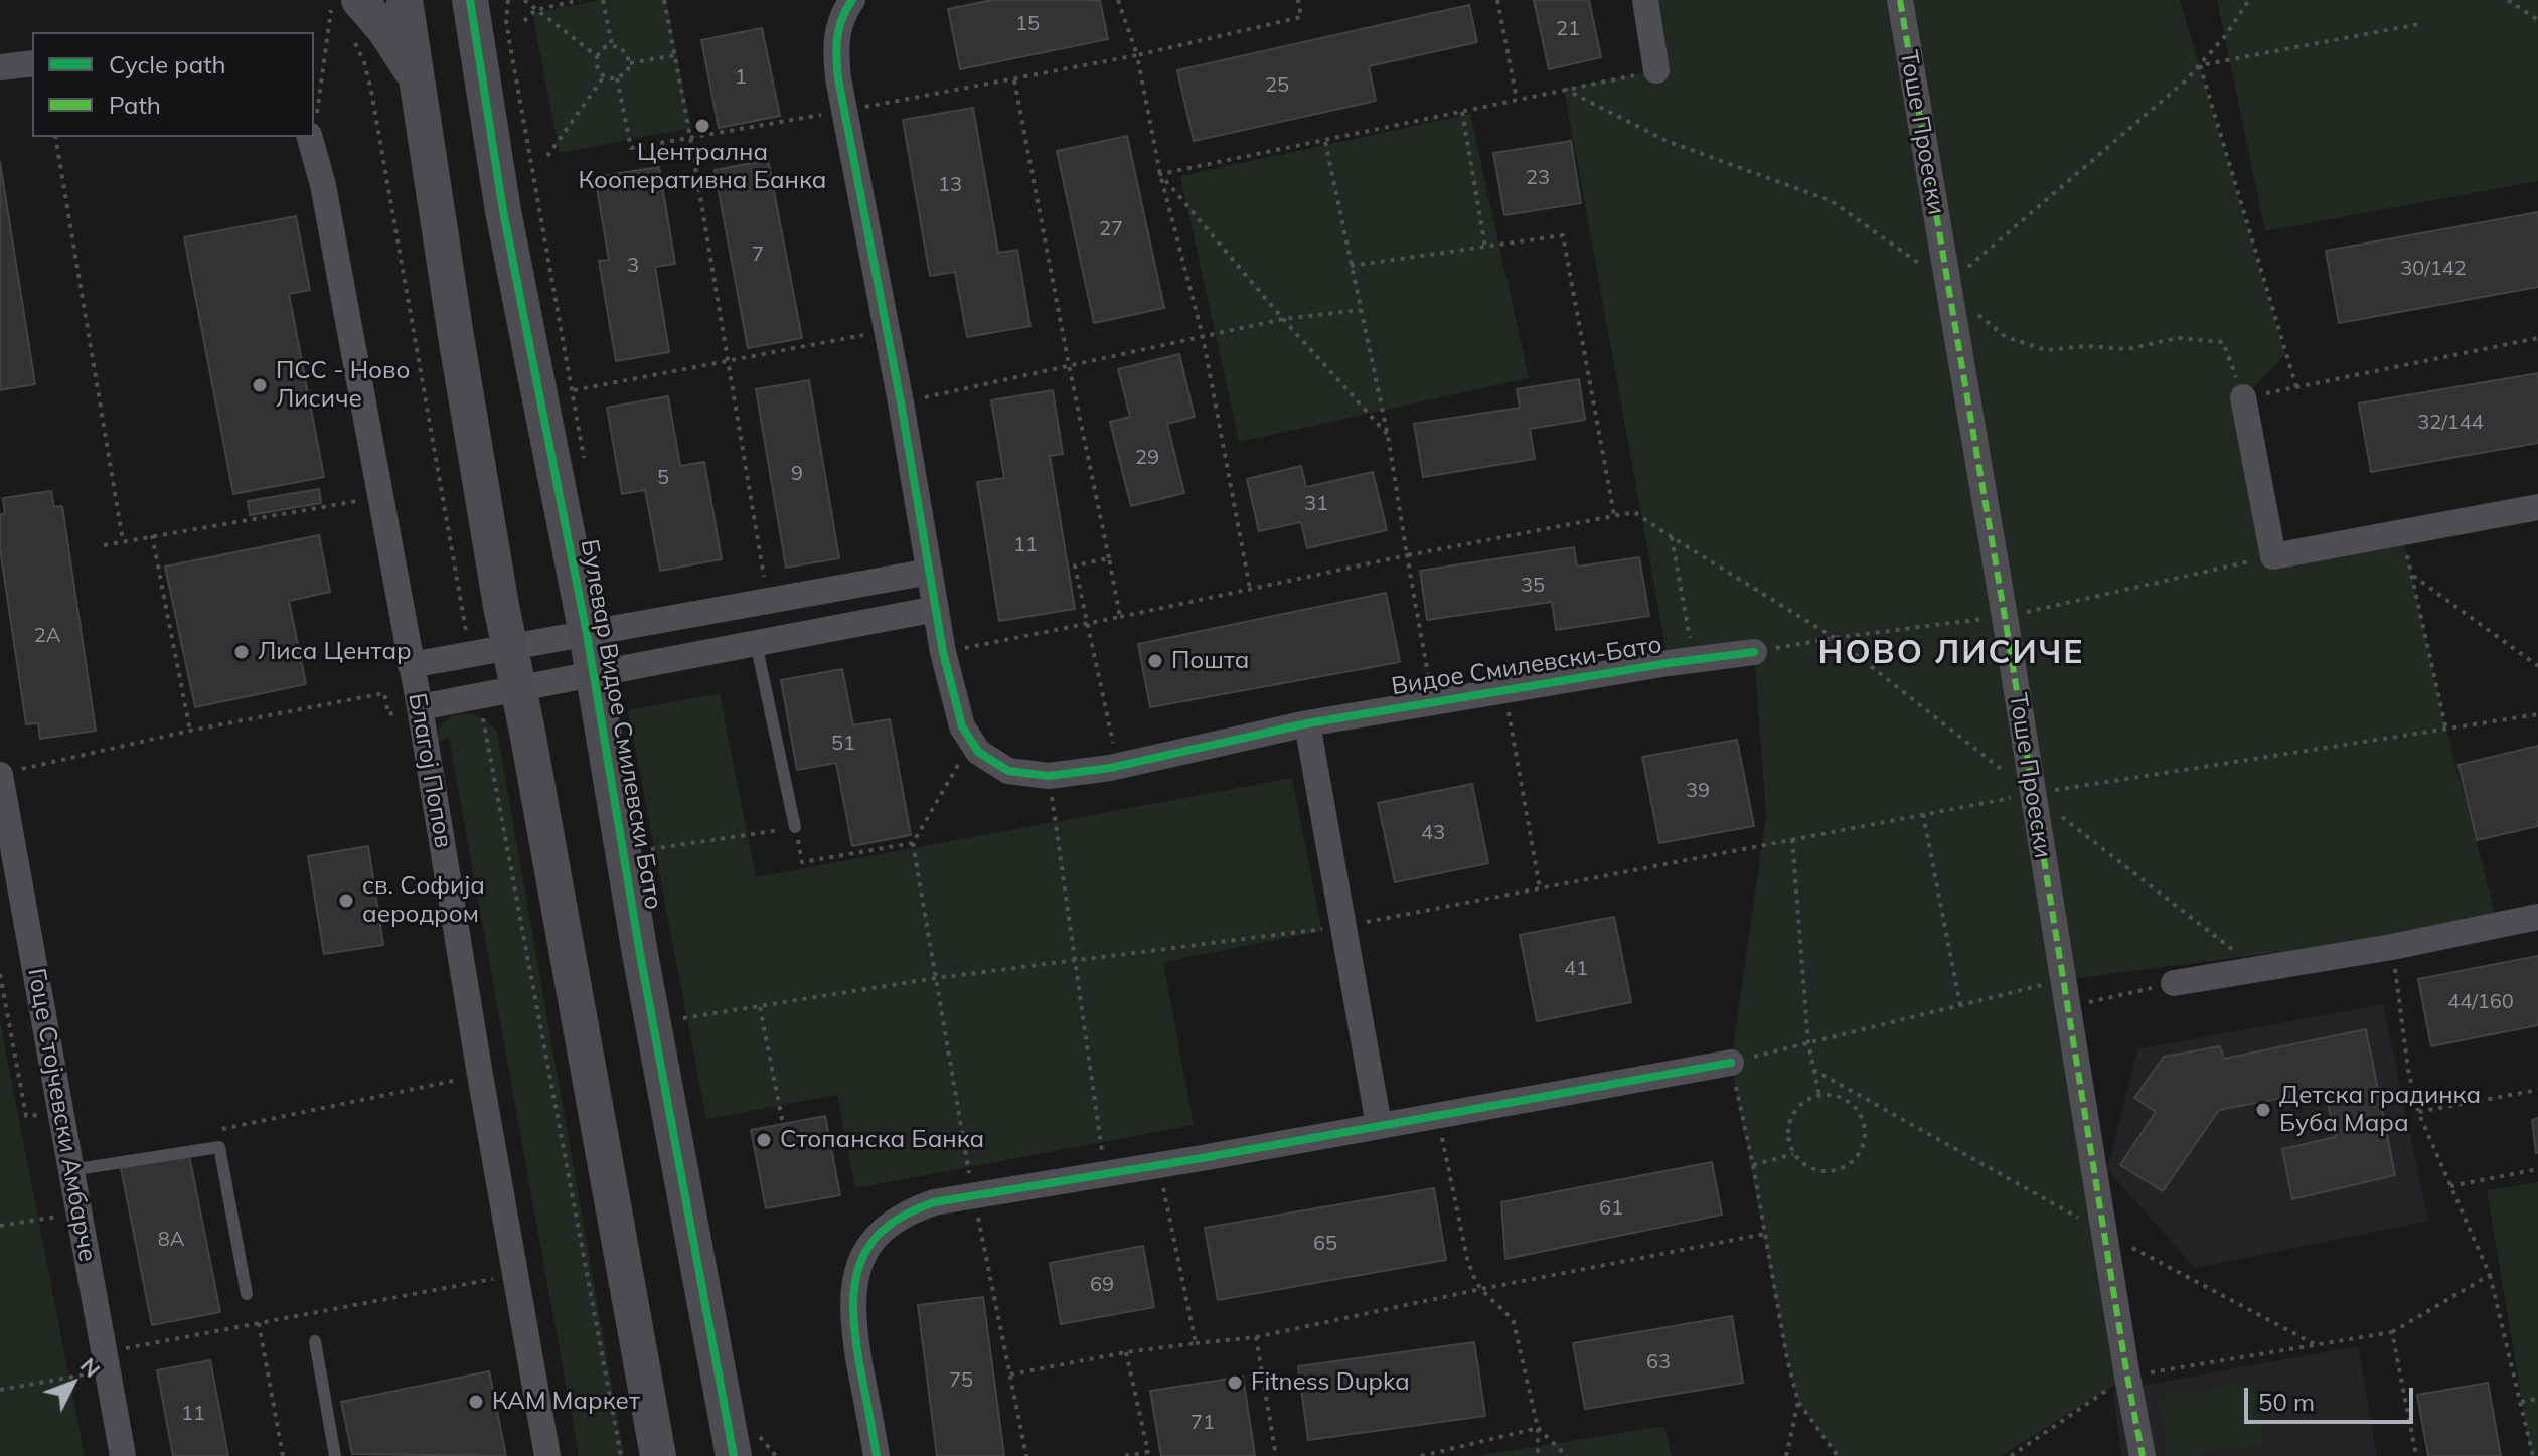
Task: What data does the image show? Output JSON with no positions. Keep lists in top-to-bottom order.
{
  "streets": {
    "street": [
      "Тоше Проески",
      "Видое Смилевски-Бато",
      "Булевар Видое Смилевски Бато",
      "Благој Попов",
      "Гоце Стојчевски Амбарче"
    ]
  },
  "districts": ["НОВО ЛИСИЧЕ"],
  "places": [
    "Централна Кооперативна Банка",
    "ПСС - Ново Лисиче",
    "Лиса Центар",
    "Пошта",
    "св. Софија аеродром",
    "Детска градинка Буба Мара",
    "Стопанска Банка",
    "Fitness Dupka",
    "КАМ Маркет"
  ],
  "house_numbers": [
    "15",
    "21",
    "1",
    "25",
    "23",
    "13",
    "27",
    "7",
    "3",
    "30/142",
    "32/144",
    "29",
    "9",
    "5",
    "31",
    "11",
    "35",
    "2А",
    "51",
    "39",
    "43",
    "41",
    "44/160",
    "61",
    "8А",
    "65",
    "69",
    "63",
    "75",
    "11",
    "71"
  ],
  "legend": ["Cycle path", "Path"],
  "scale_bar": "50 m",
  "north": "top right"
}
